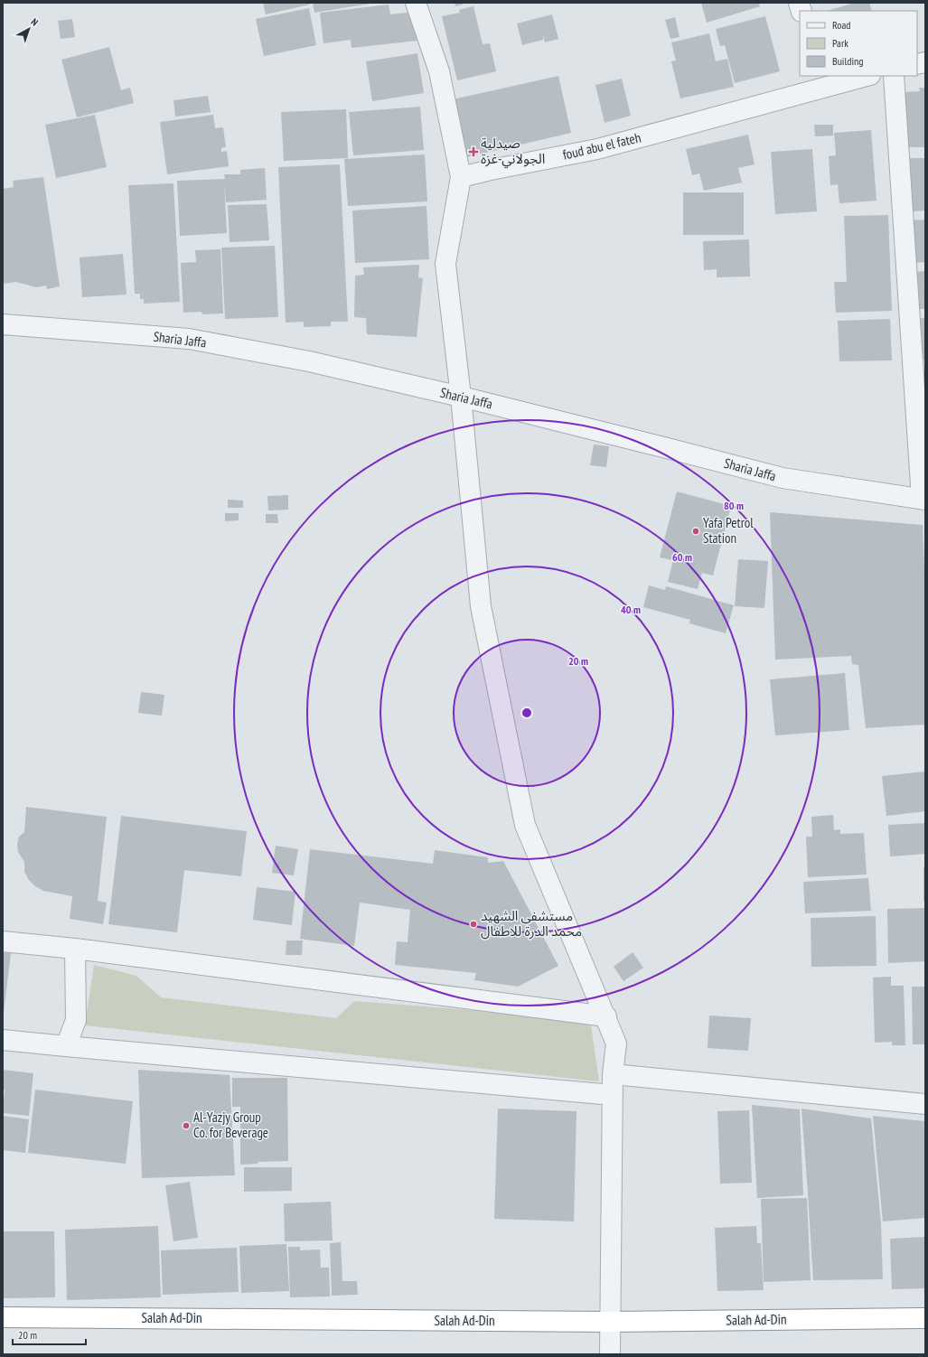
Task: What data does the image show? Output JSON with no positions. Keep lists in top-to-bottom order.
{
  "streets": {
    "highway": ["Salah Ad-Din"],
    "street": ["foud abu el fateh", "Sharia Jaffa"]
  },
  "places": {
    "health": ["صيدلية الجولاني-غزة"],
    "other": ["Yafa Petrol Station", "مستشفى الشهيد محمد الدرة للاطفال", "Al-Yazjy Group Co. for Beverage"]
  },
  "legend": ["Road", "Park", "Building"],
  "scale_bar": "20 m",
  "north": "top right",
  "rings": [
    "80 m",
    "60 m",
    "40 m",
    "20 m"
  ]
}
